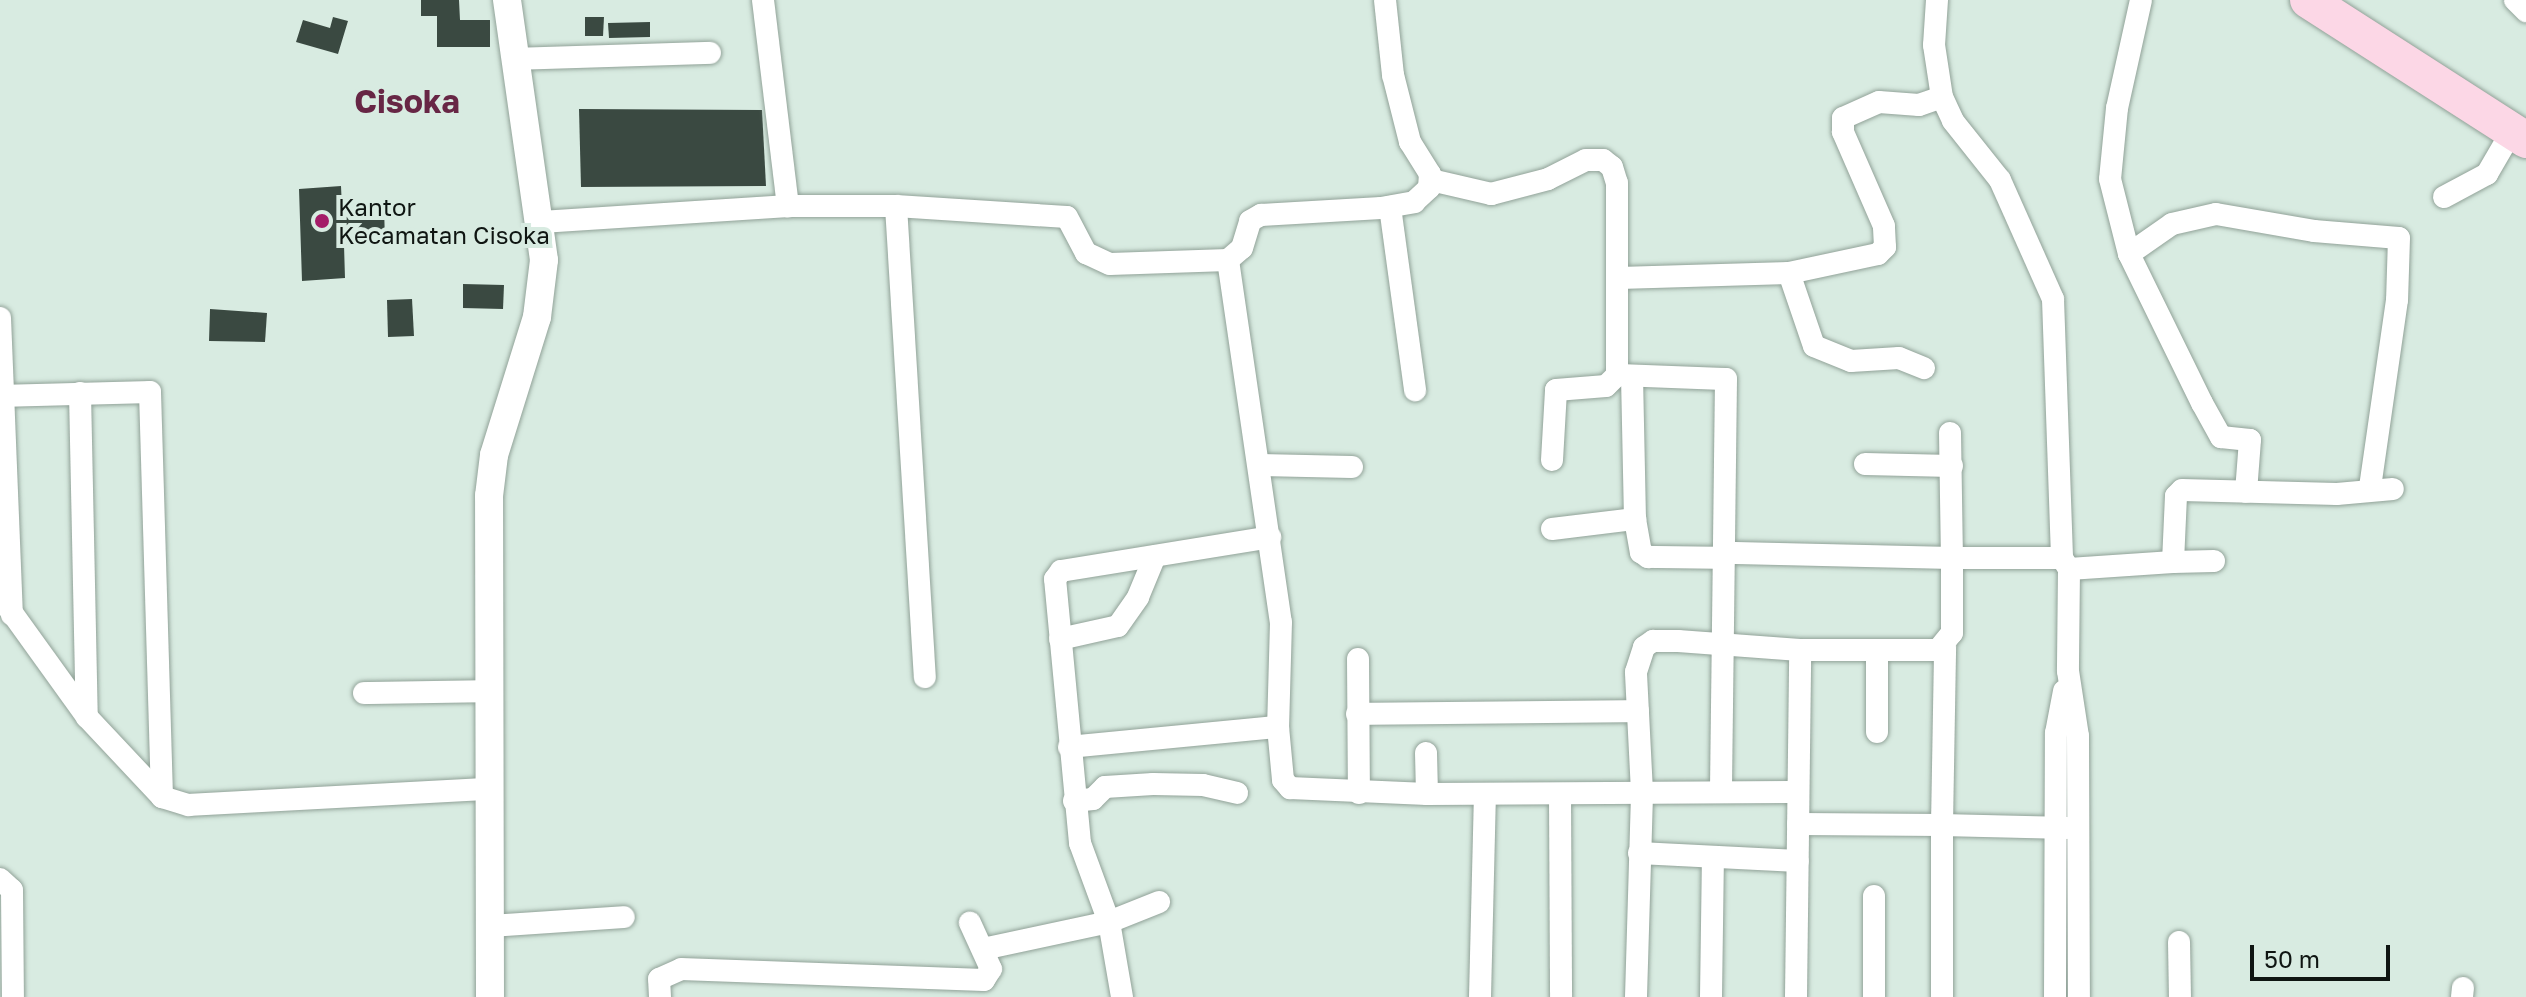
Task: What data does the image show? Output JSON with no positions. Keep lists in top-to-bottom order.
{
  "districts": ["Cisoka"],
  "places": ["Kantor Kecamatan Cisoka"],
  "scale_bar": "50 m"
}
